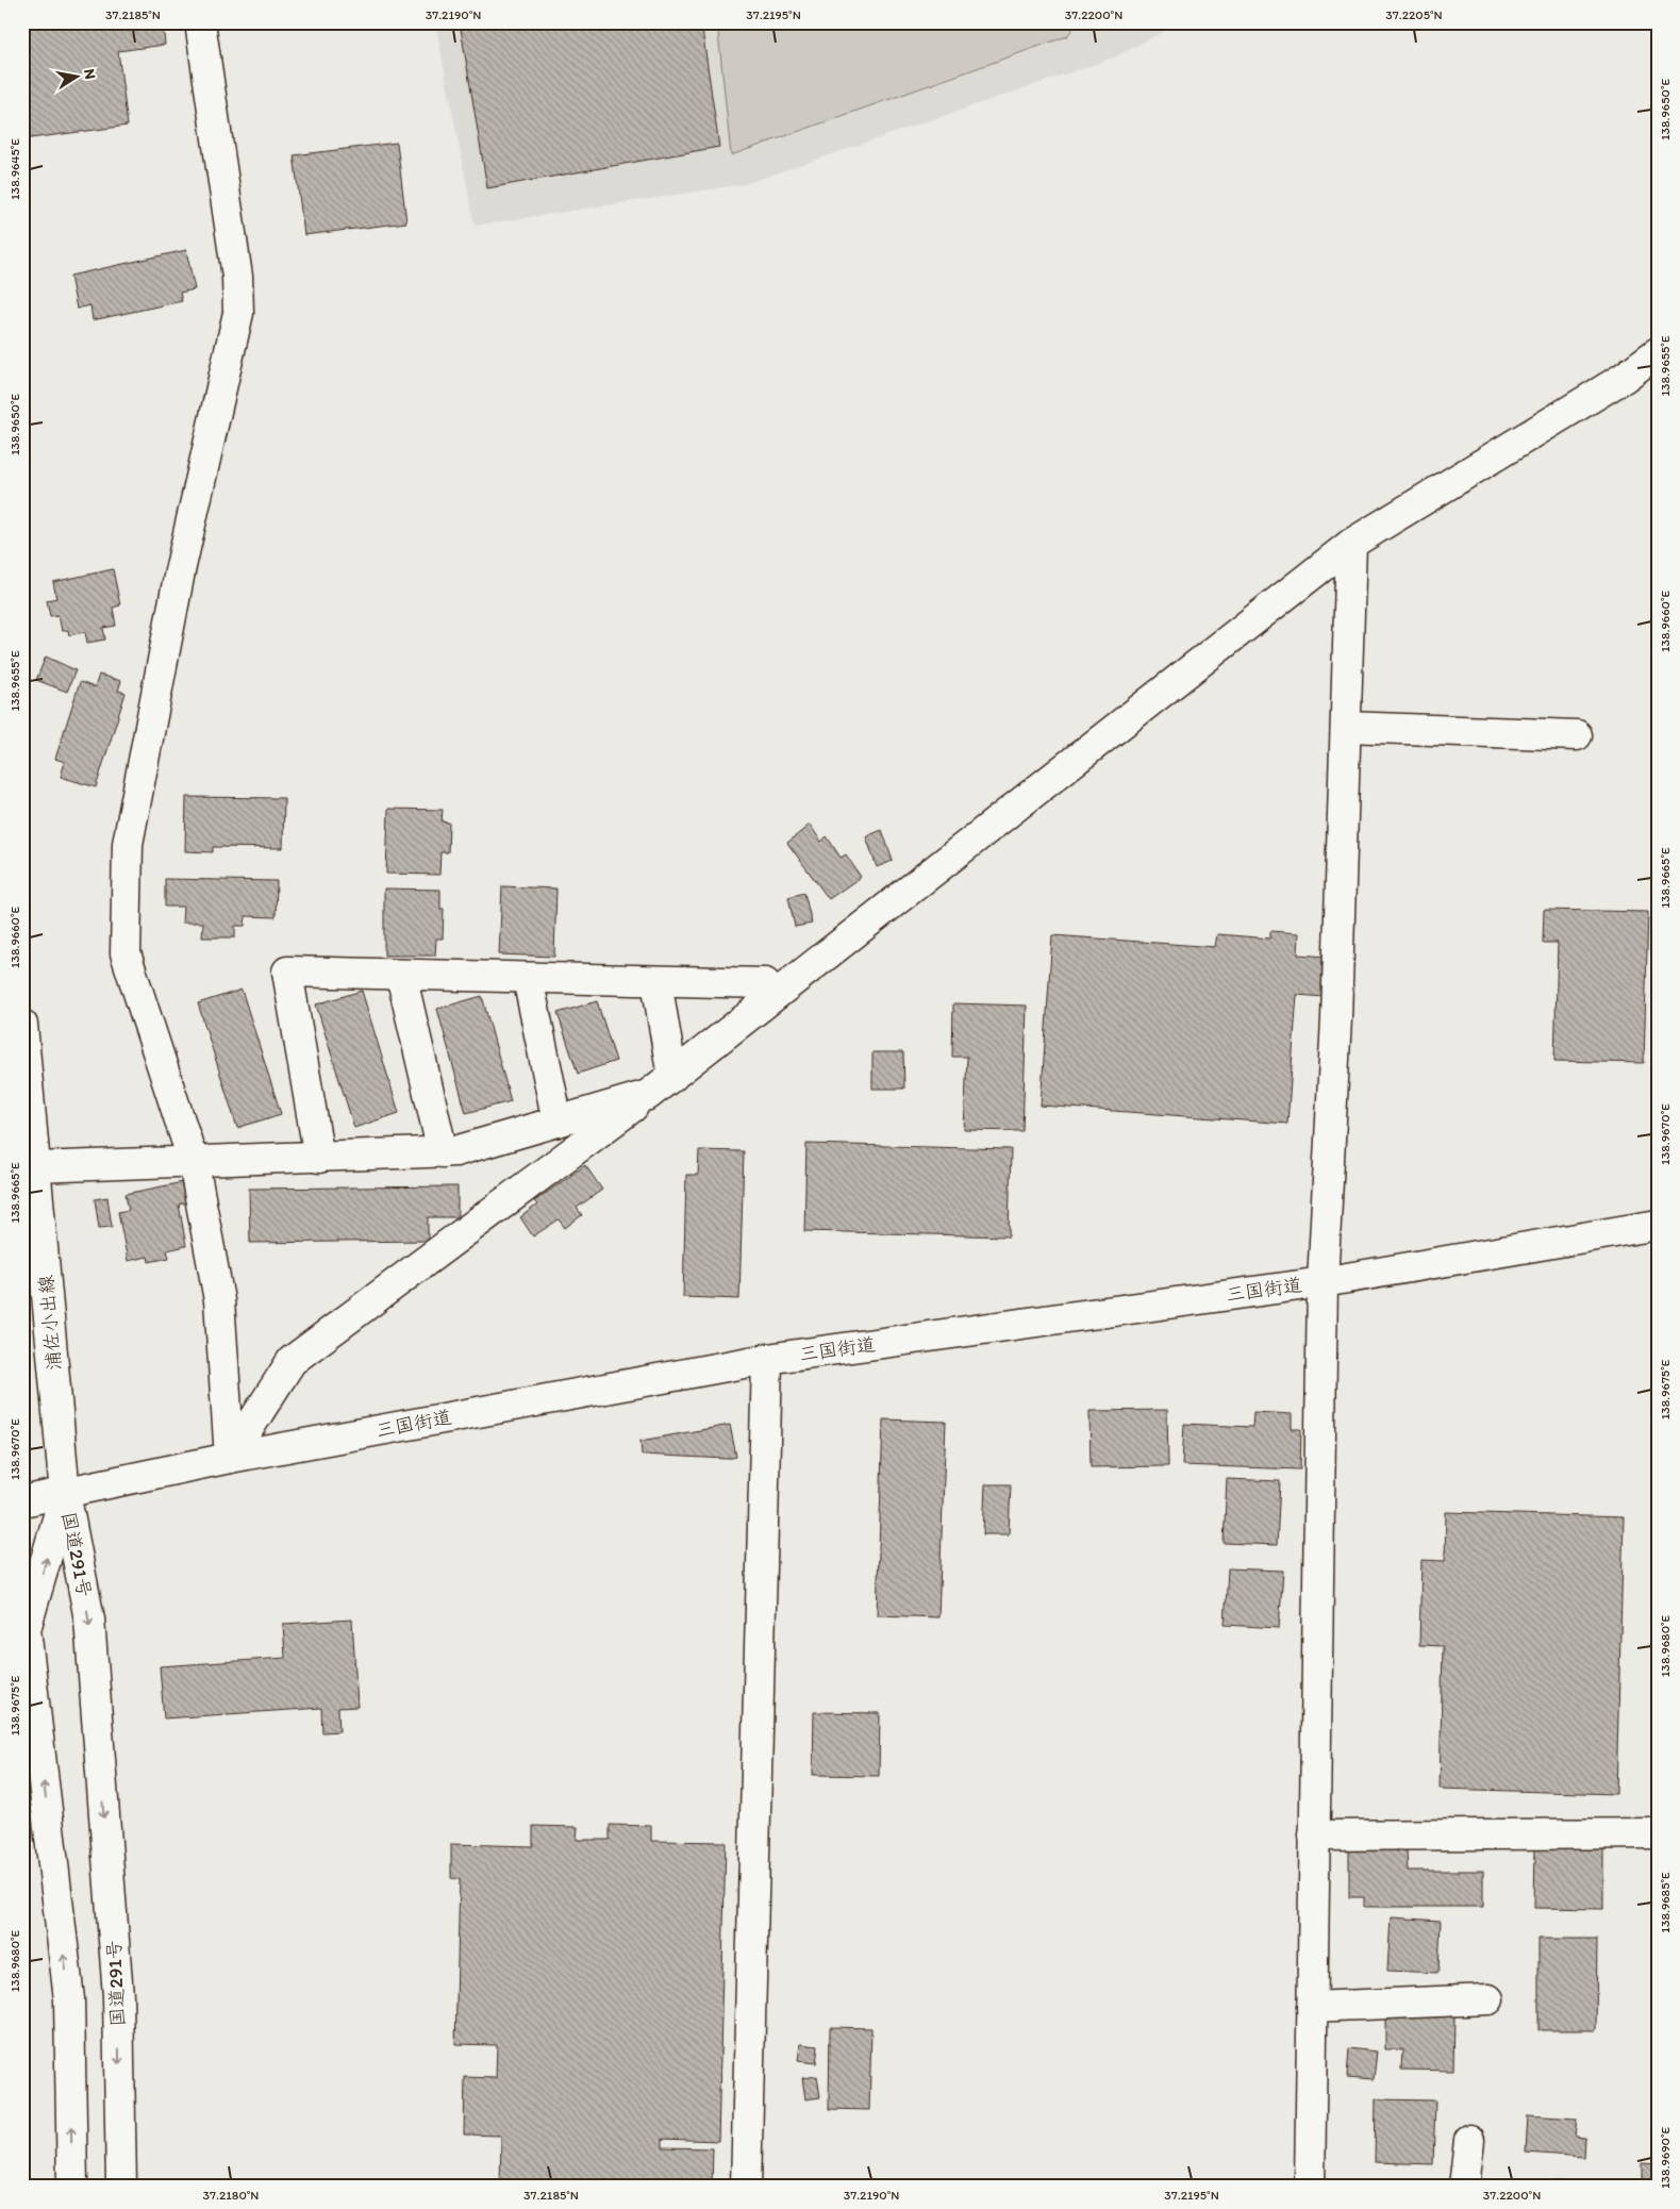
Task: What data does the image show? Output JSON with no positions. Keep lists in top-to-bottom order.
{
  "streets": {
    "main road": ["三国街道", "浦佐小出線", "国道291号"]
  },
  "crossings": [
    ["三国街道", "浦佐小出線"],
    ["三国街道", "国道291号"],
    ["浦佐小出線", "国道291号"]
  ],
  "north": "right",
  "coordinates": [
    "37.2185°N",
    "37.2190°N",
    "37.2195°N",
    "37.2200°N",
    "37.2205°N",
    "138.9650°E",
    "138.9645°E",
    "138.9655°E",
    "138.9660°E",
    "138.9665°E",
    "138.9670°E",
    "138.9675°E",
    "138.9680°E",
    "138.9685°E",
    "138.9690°E",
    "37.2180°N"
  ]
}
